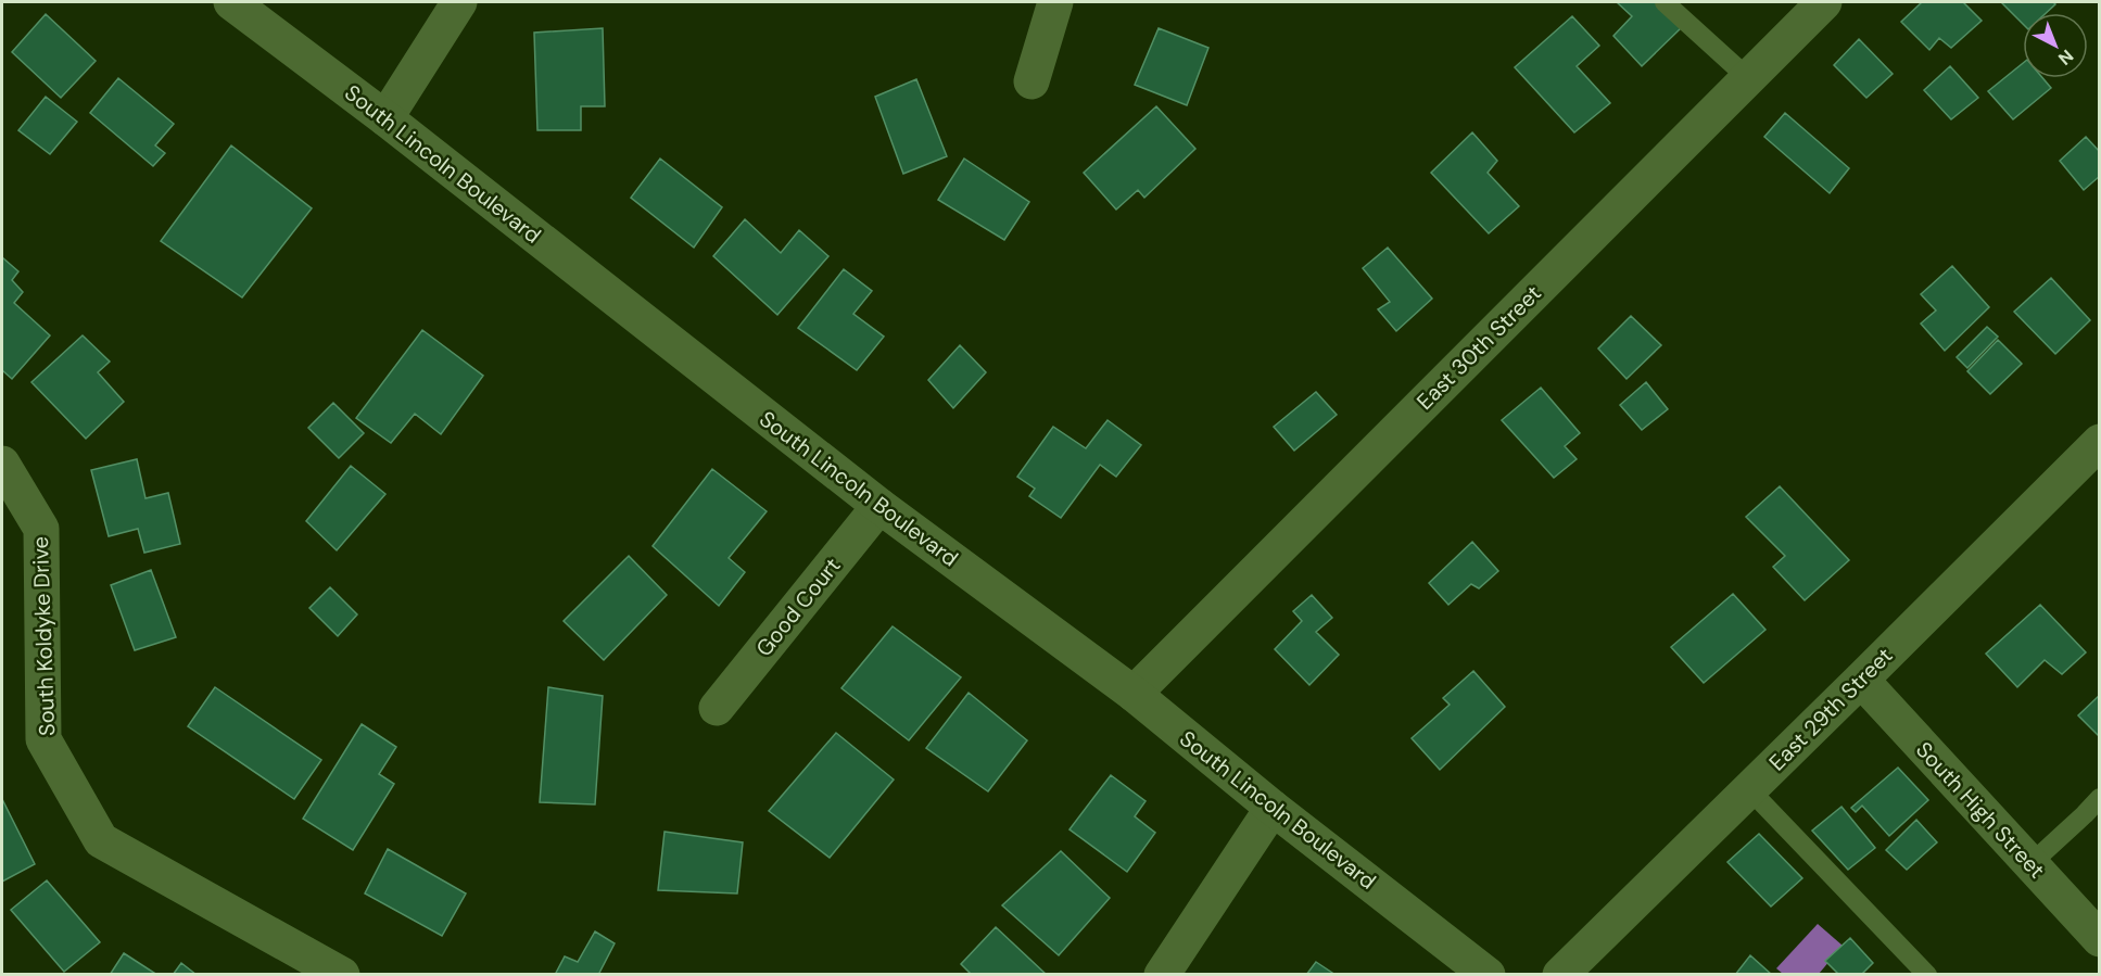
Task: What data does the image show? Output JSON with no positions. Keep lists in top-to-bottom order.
{
  "streets": {
    "street": [
      "South Lincoln Boulevard",
      "East 30th Street",
      "Good Court",
      "South Koldyke Drive",
      "East 29th Street",
      "South High Street"
    ]
  },
  "crossings": [
    ["South Lincoln Boulevard", "East 30th Street"],
    ["South Lincoln Boulevard", "Good Court"],
    ["East 29th Street", "South High Street"]
  ],
  "north": "bottom right"
}
